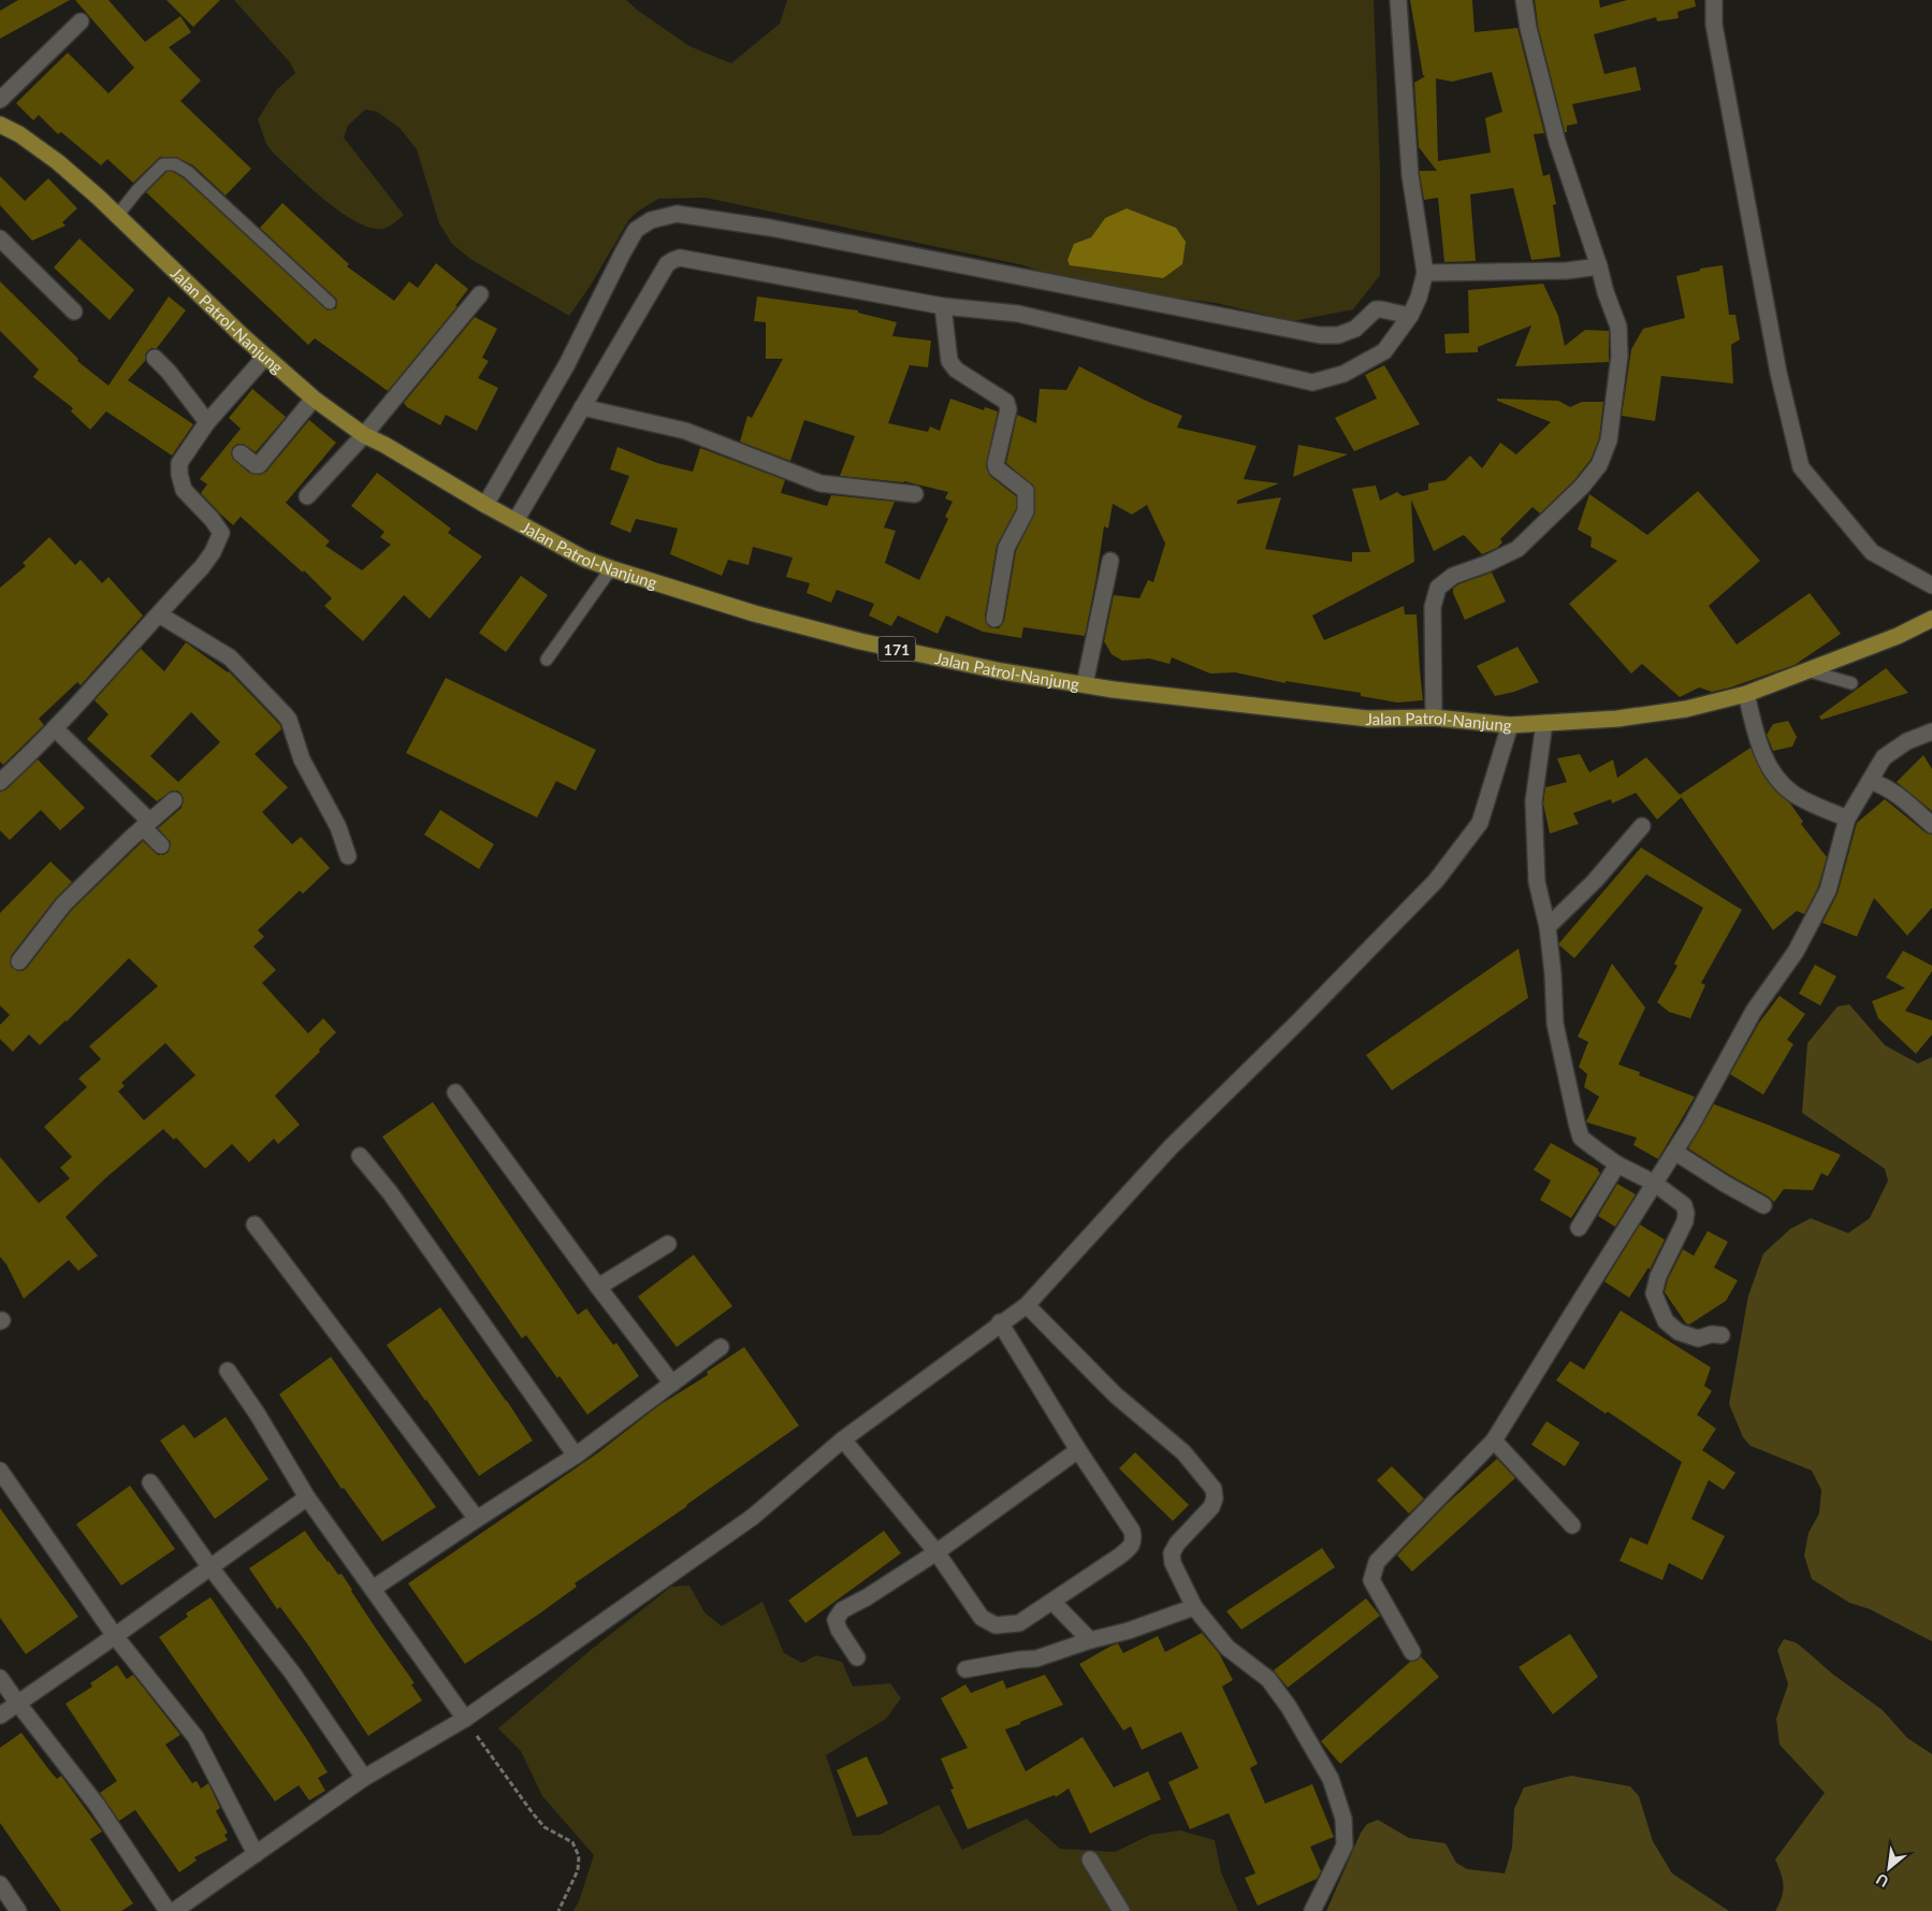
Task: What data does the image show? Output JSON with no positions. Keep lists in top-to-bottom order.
{
  "streets": {
    "main road": ["Jalan Patrol-Nanjung", "171"]
  },
  "north": "bottom left"
}
